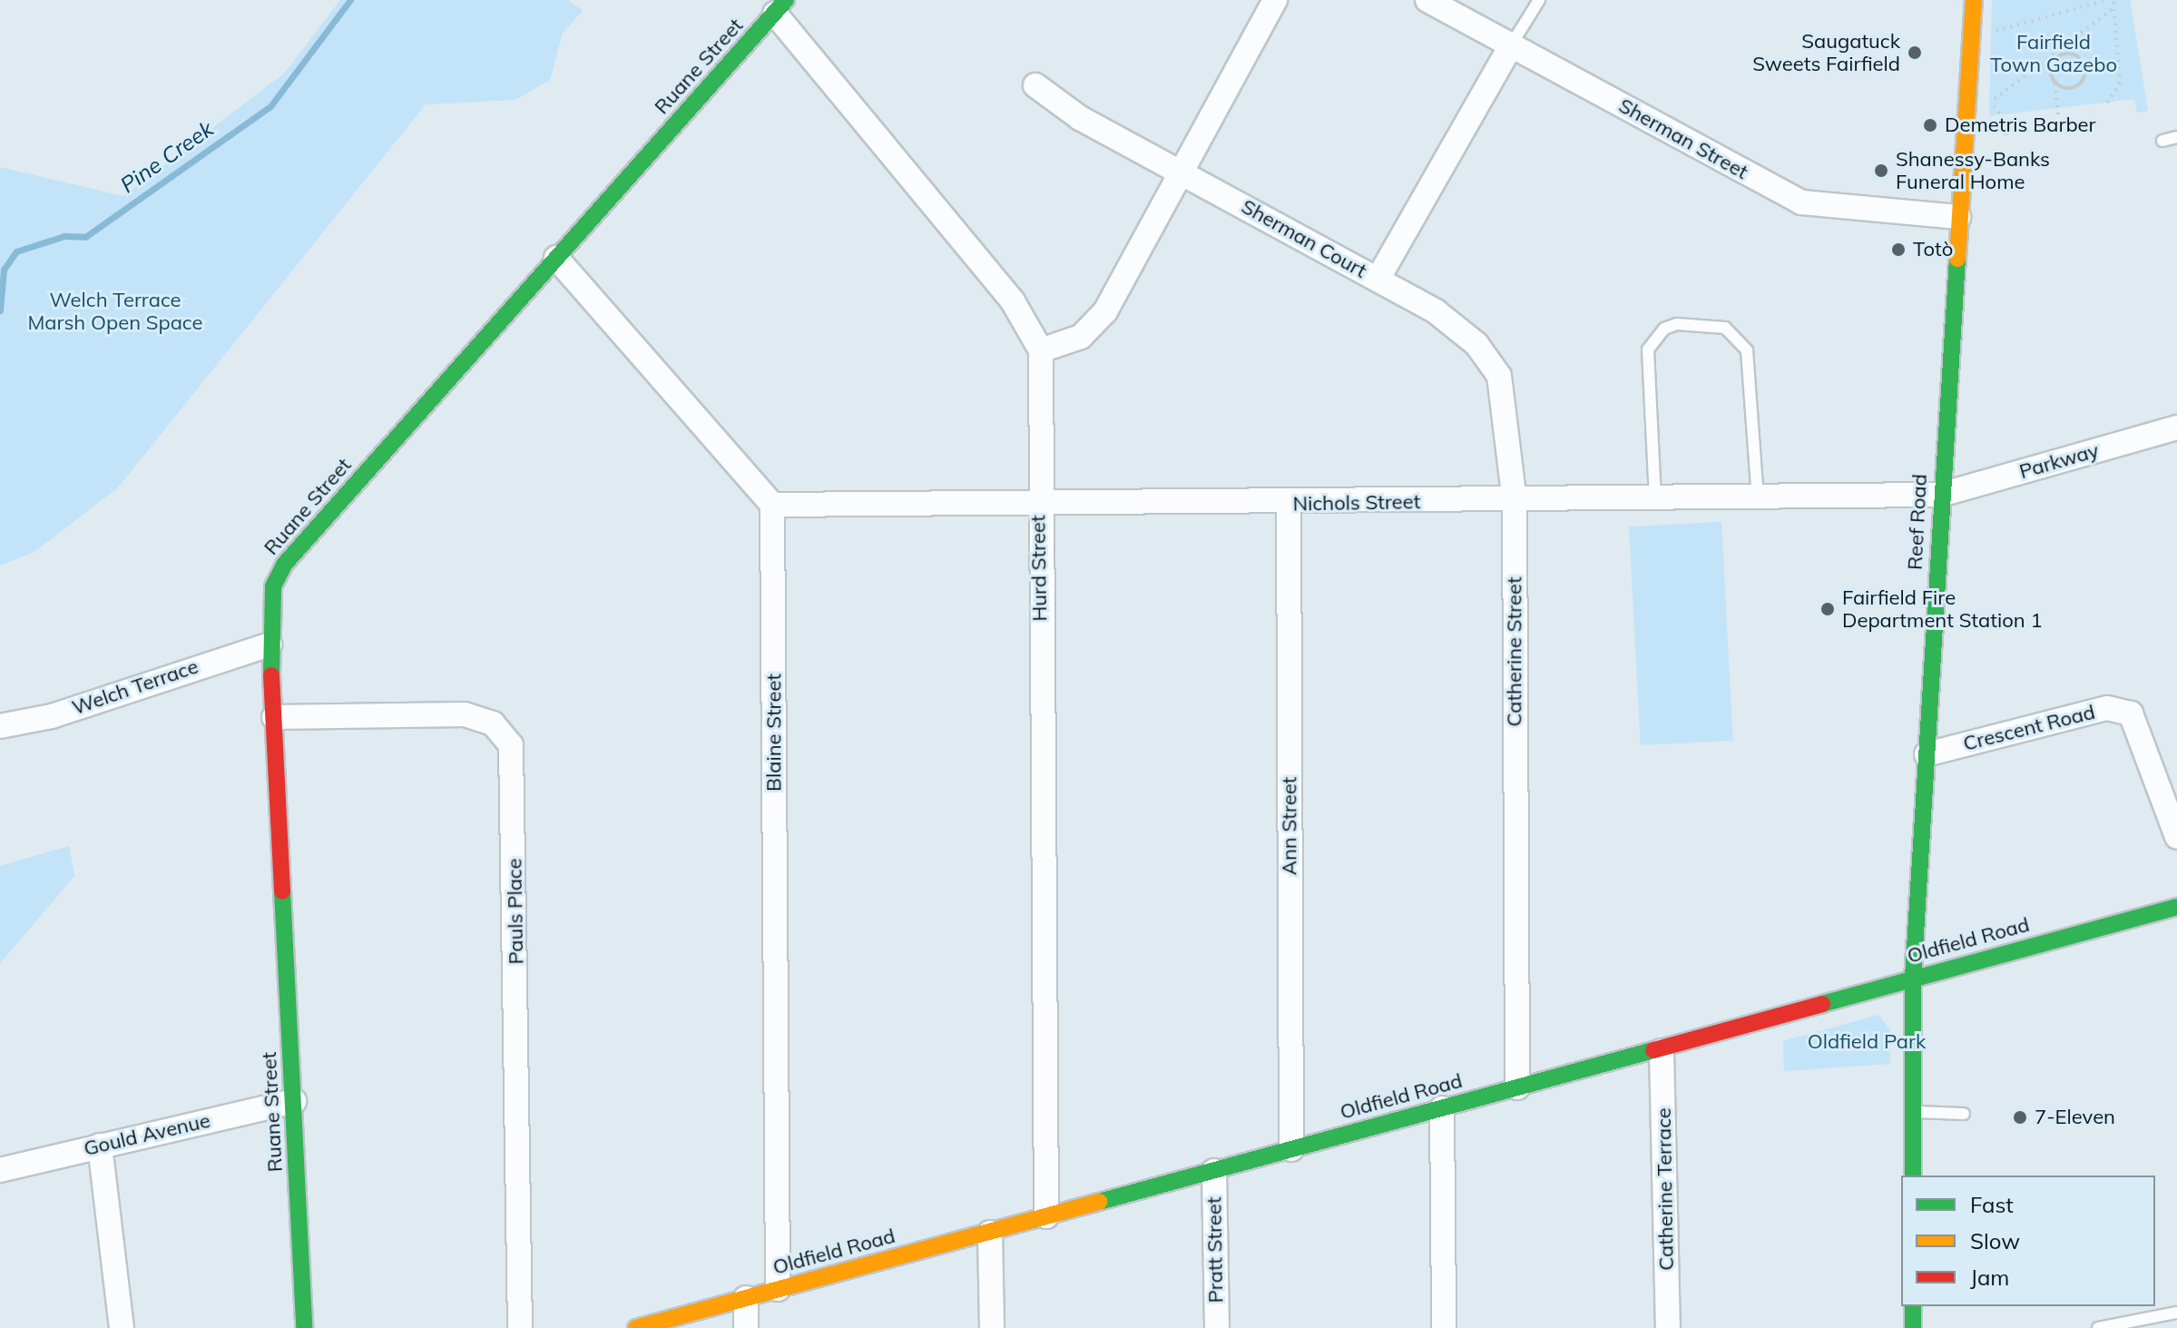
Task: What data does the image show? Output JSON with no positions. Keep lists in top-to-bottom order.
{
  "streets": {
    "street": [
      "Ruane Street",
      "Sherman Street",
      "Sherman Court",
      "Parkway",
      "Nichols Street",
      "Reef Road",
      "Hurd Street",
      "Catherine Street",
      "Welch Terrace",
      "Crescent Road",
      "Blaine Street",
      "Ann Street",
      "Pauls Place",
      "Oldfield Road",
      "Gould Avenue",
      "Catherine Terrace",
      "Pratt Street"
    ]
  },
  "crossings": [
    ["Ruane Street", "Welch Terrace"],
    ["Ruane Street", "Pauls Place"],
    ["Ruane Street", "Gould Avenue"],
    ["Sherman Street", "Sherman Court"],
    ["Sherman Street", "Reef Road"],
    ["Sherman Court", "Catherine Street"],
    ["Parkway", "Nichols Street"],
    ["Parkway", "Reef Road"],
    ["Nichols Street", "Reef Road"],
    ["Nichols Street", "Hurd Street"],
    ["Nichols Street", "Catherine Street"],
    ["Nichols Street", "Blaine Street"],
    ["Nichols Street", "Ann Street"],
    ["Reef Road", "Crescent Road"],
    ["Reef Road", "Oldfield Road"],
    ["Hurd Street", "Oldfield Road"],
    ["Catherine Street", "Oldfield Road"],
    ["Blaine Street", "Oldfield Road"],
    ["Ann Street", "Oldfield Road"],
    ["Oldfield Road", "Catherine Terrace"],
    ["Oldfield Road", "Pratt Street"]
  ],
  "water": ["Pine Creek"],
  "parks": ["Fairfield Town Gazebo", "Welch Terrace Marsh Open Space", "Oldfield Park"],
  "places": [
    "Saugatuck Sweets Fairfield",
    "Demetris Barber",
    "Shanessy-Banks Funeral Home",
    "Totò",
    "Fairfield Fire Department Station 1",
    "7-Eleven"
  ],
  "legend": ["Fast", "Slow", "Jam"]
}
